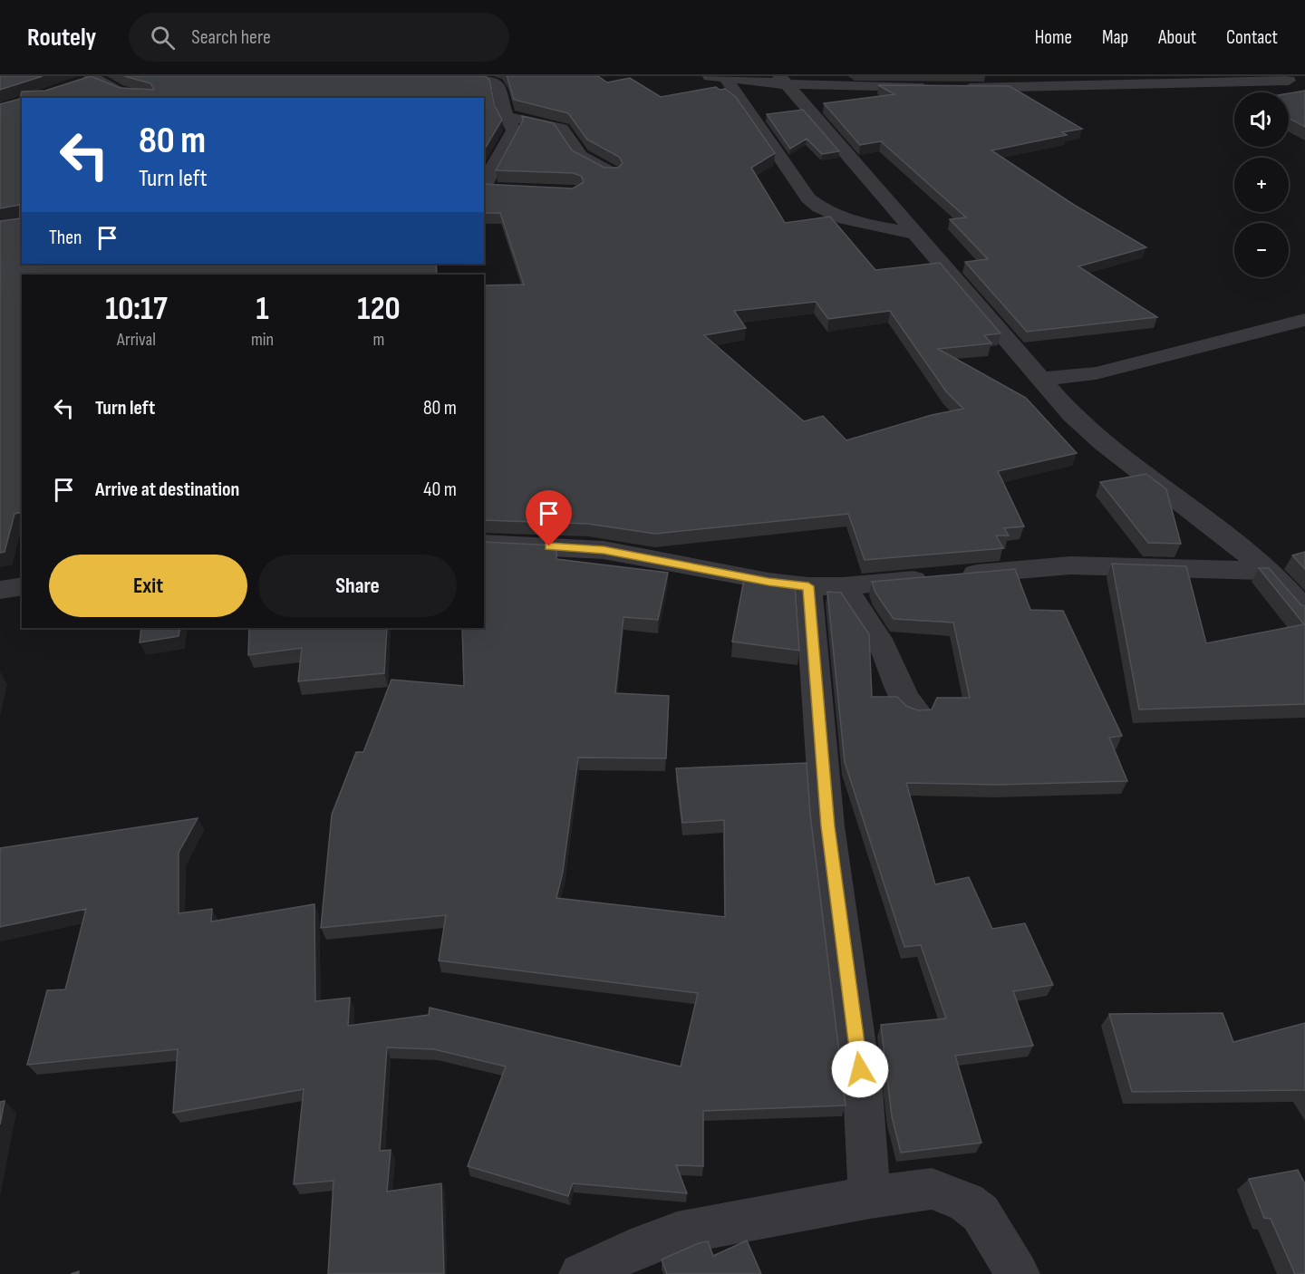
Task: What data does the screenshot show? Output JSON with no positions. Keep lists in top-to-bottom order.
{
  "page": {
    "header": "Routely",
    "search": "Search here",
    "nav": [
      "Home",
      "Map",
      "About",
      "Contact"
    ],
    "map_buttons": ["+", "−"],
    "turn": ["80 m", "Turn left"],
    "then": "Then",
    "eta": [
      "10:17",
      "Arrival",
      "1",
      "min",
      "120",
      "m"
    ],
    "list": [
      {
        "name": "Turn left",
        "value": "80 m"
      },
      {
        "name": "Arrive at destination",
        "value": "40 m"
      }
    ],
    "buttons": ["Exit", "Share"]
  }
}
